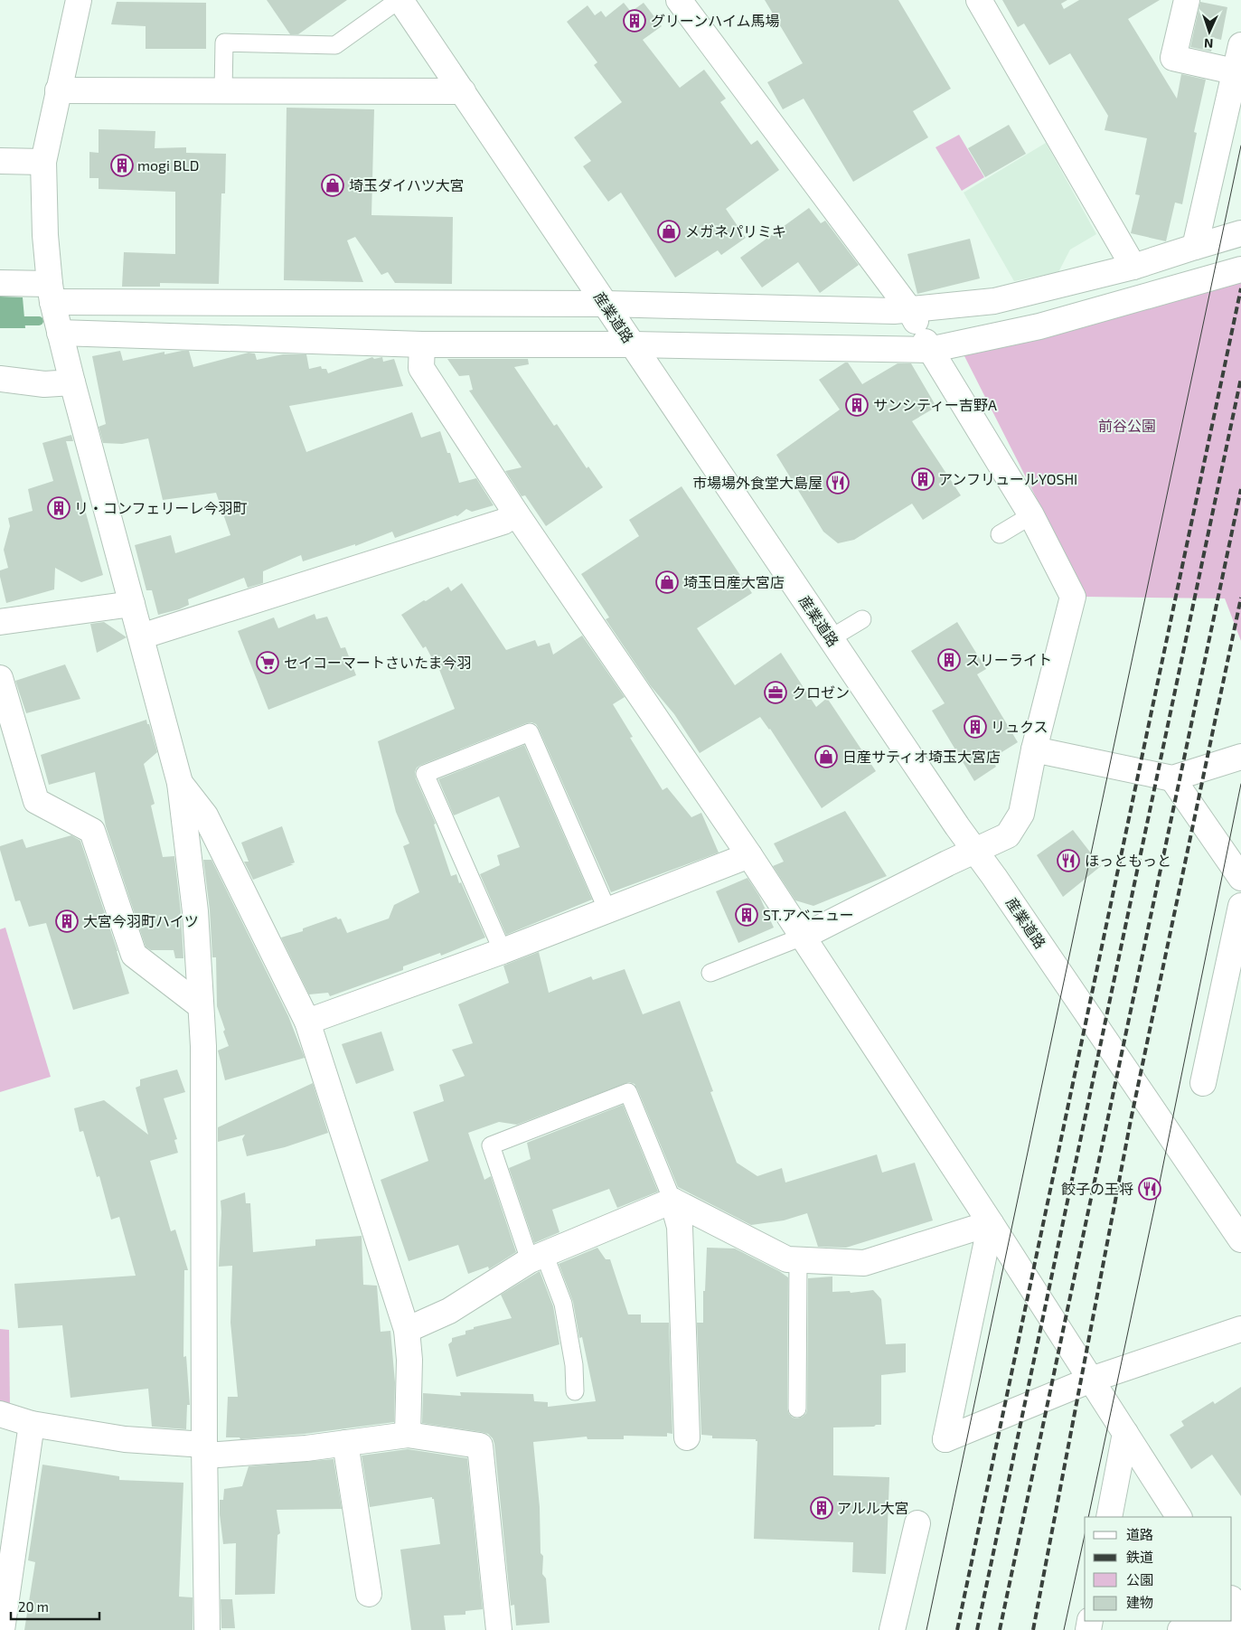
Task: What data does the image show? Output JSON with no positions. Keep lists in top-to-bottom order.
{
  "streets": {
    "street": ["産業道路"]
  },
  "parks": ["前谷公園"],
  "places": {
    "building": [
      "グリーンハイム馬場",
      "mogi BLD",
      "サンシティー吉野A",
      "アンフリュールYOSHI",
      "リ・コンフェリーレ今羽町",
      "スリーライト",
      "リュクス",
      "ST.アベニュー",
      "大宮今羽町ハイツ",
      "アルル大宮"
    ],
    "shop": [
      "埼玉ダイハツ大宮",
      "メガネパリミキ",
      "埼玉日産大宮店",
      "日産サティオ埼玉大宮店"
    ],
    "restaurant": ["市場場外食堂大島屋", "ほっともっと", "餃子の王将"],
    "supermarket": ["セイコーマートさいたま今羽"],
    "office": ["クロゼン"]
  },
  "legend": [
    "道路",
    "鉄道",
    "公園",
    "建物"
  ],
  "scale_bar": "20 m",
  "north": "bottom"
}
